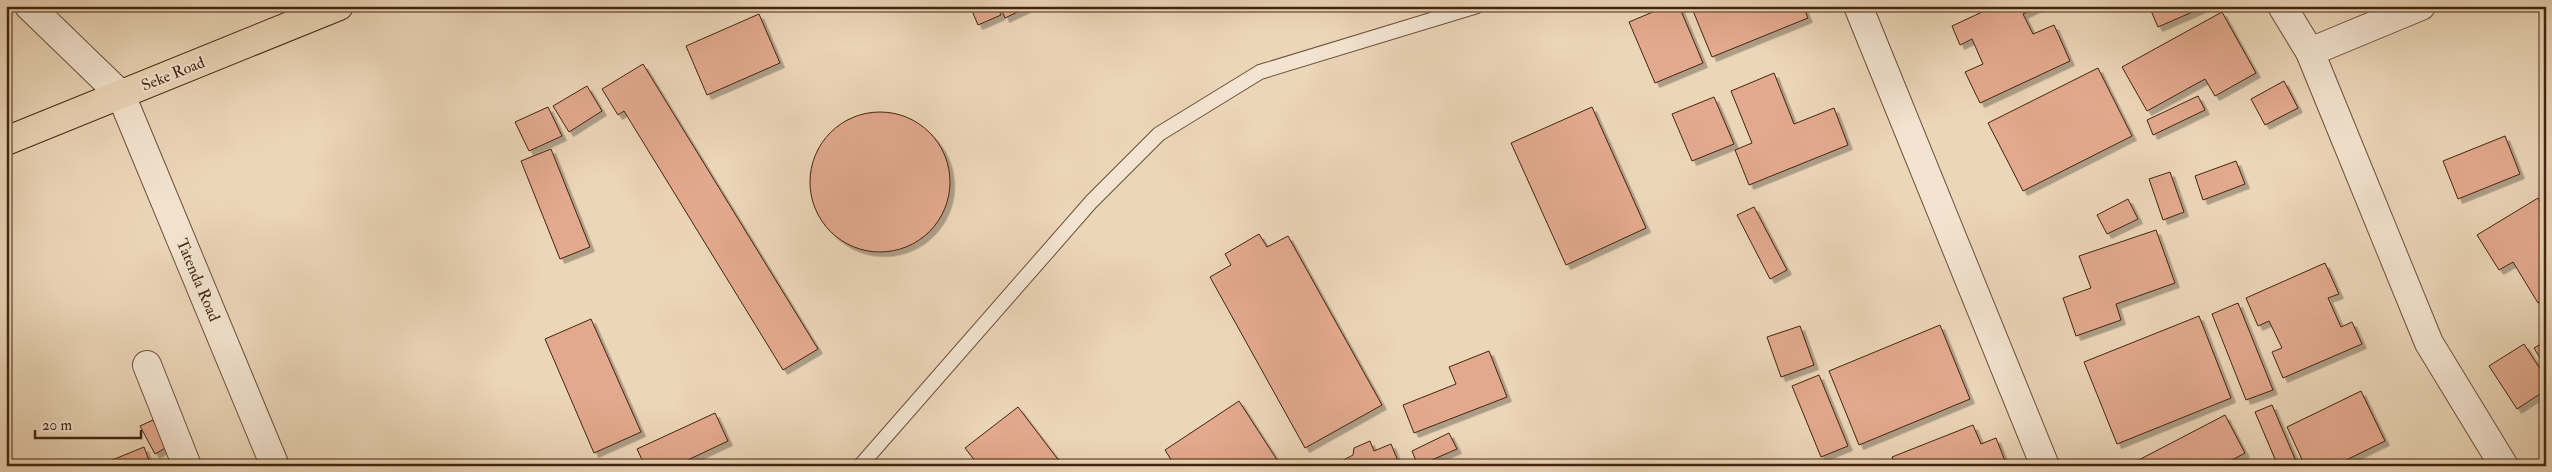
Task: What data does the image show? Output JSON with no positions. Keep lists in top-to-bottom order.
{
  "streets": {
    "main road": ["Seke Road"],
    "street": ["Tatenda Road"]
  },
  "crossings": [
    ["Seke Road", "Tatenda Road"]
  ],
  "scale_bar": "20 m"
}
